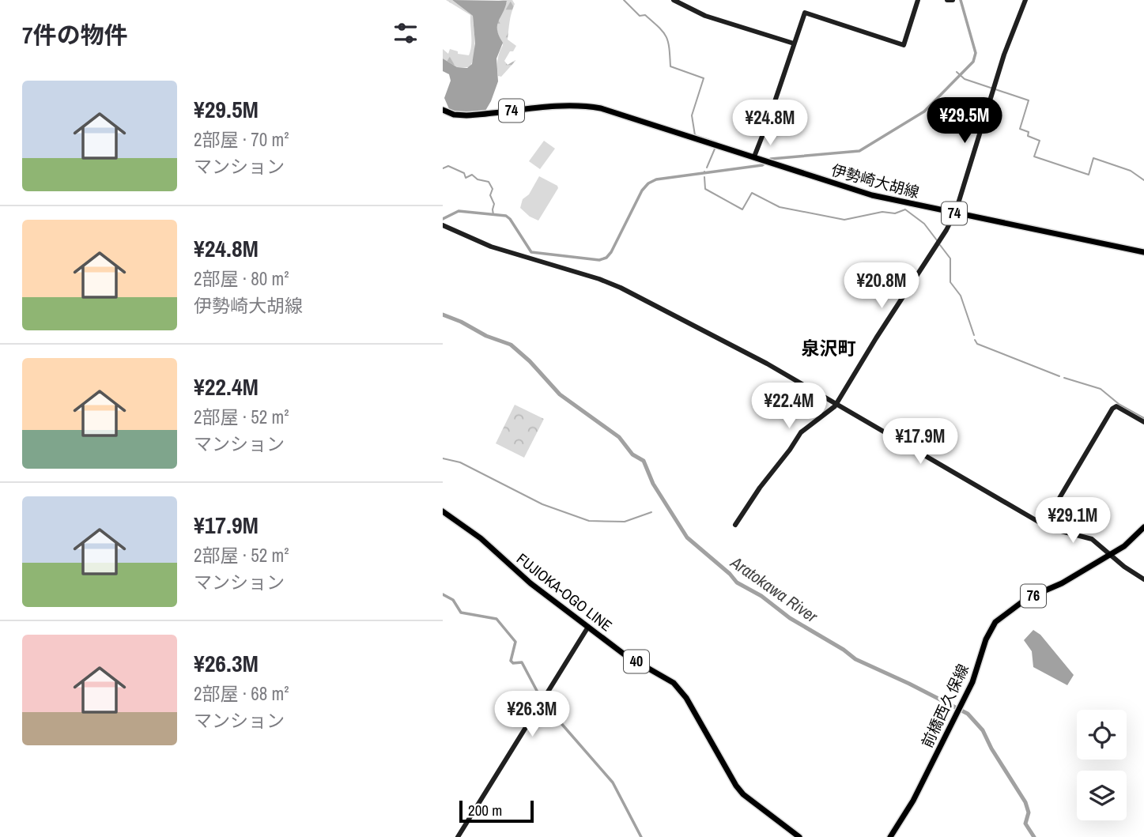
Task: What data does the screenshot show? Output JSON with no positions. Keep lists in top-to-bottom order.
{
  "streets": {
    "main road": [
      "74",
      "伊勢崎大胡線",
      "FUJIOKA-OGO LINE",
      "76",
      "40",
      "前橋西久保線"
    ]
  },
  "districts": ["泉沢町"],
  "water": ["Aratokawa River"],
  "scale_bar": "200 m",
  "page": {
    "heading": "7件の物件",
    "list": [
      {
        "name": "¥29.5M",
        "note": "2部屋 · 70 m² · マンション"
      },
      {
        "name": "¥24.8M",
        "note": "2部屋 · 80 m² · 伊勢崎大胡線"
      },
      {
        "name": "¥22.4M",
        "note": "2部屋 · 52 m² · マンション"
      },
      {
        "name": "¥17.9M",
        "note": "2部屋 · 52 m² · マンション"
      },
      {
        "name": "¥26.3M",
        "note": "2部屋 · 68 m² · マンション"
      }
    ],
    "price": [
      "¥29.5M",
      "¥24.8M",
      "¥20.8M",
      "¥22.4M",
      "¥17.9M",
      "¥29.1M",
      "¥26.3M"
    ],
    "scale": "200 m"
  }
}
